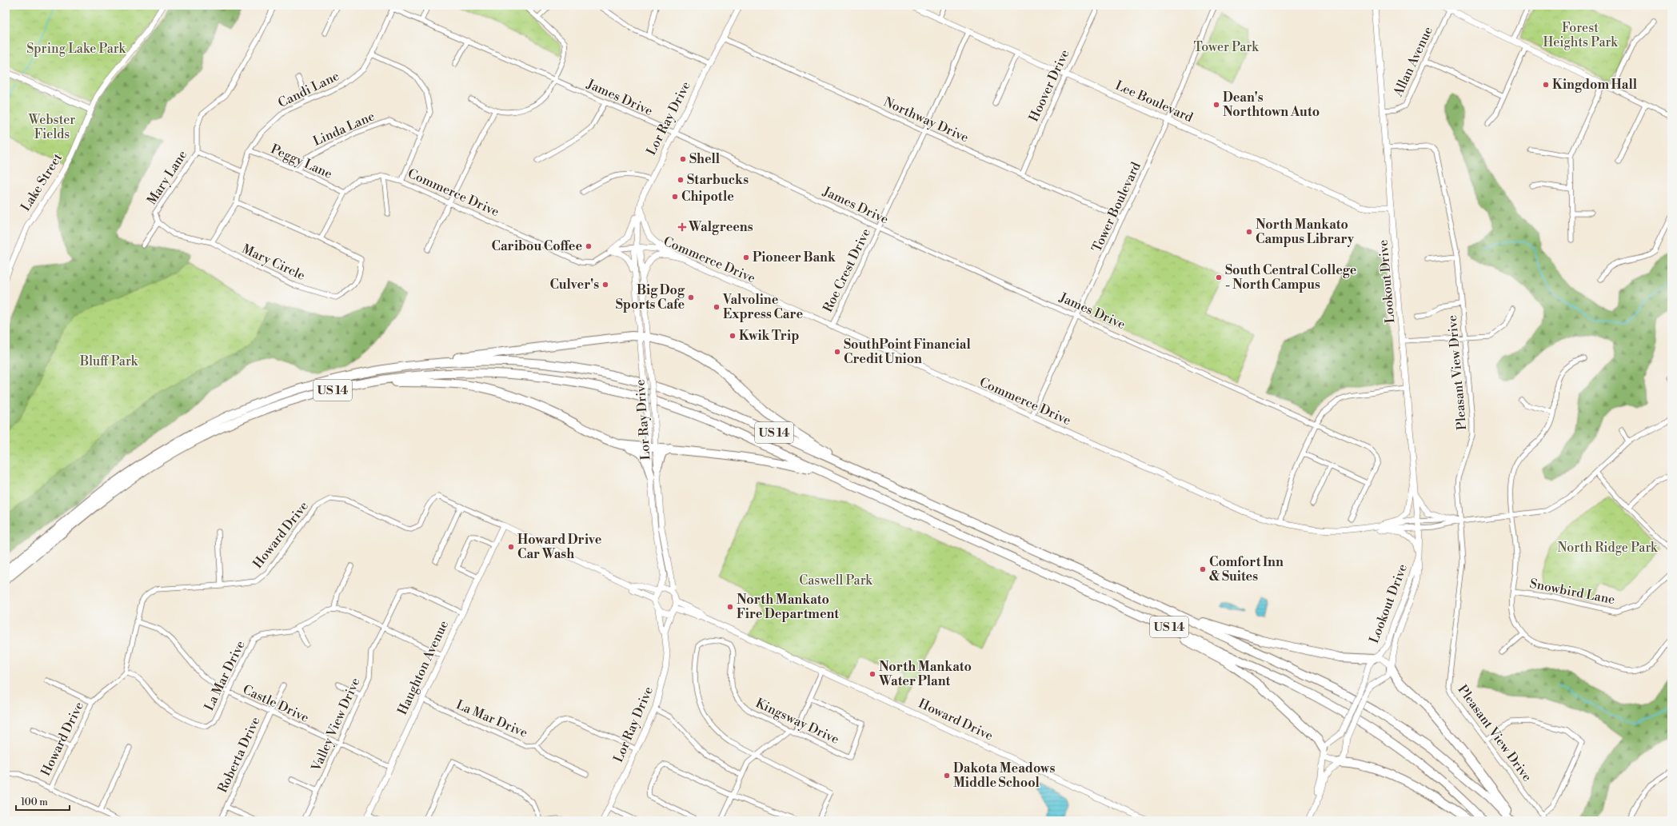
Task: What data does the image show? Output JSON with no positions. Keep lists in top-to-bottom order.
{
  "streets": {
    "highway": ["US 14"],
    "street": [
      "Allan Avenue",
      "Hoover Drive",
      "Candi Lane",
      "James Drive",
      "Lee Boulevard",
      "Lor Ray Drive",
      "Northway Drive",
      "Linda Lane",
      "Peggy Lane",
      "Mary Lane",
      "Lake Street",
      "Commerce Drive",
      "Tower Boulevard",
      "Mary Circle",
      "Roe Crest Drive",
      "Lookout Drive",
      "Pleasant View Drive",
      "Howard Drive",
      "Snowbird Lane",
      "Haughton Avenue",
      "La Mar Drive",
      "Castle Drive",
      "Kingsway Drive",
      "Valley View Drive",
      "Roberta Drive"
    ]
  },
  "crossings": [
    ["Allan Avenue", "Lookout Drive"],
    ["Hoover Drive", "Lee Boulevard"],
    ["Hoover Drive", "Northway Drive"],
    ["Candi Lane", "James Drive"],
    ["Candi Lane", "Peggy Lane"],
    ["Candi Lane", "Mary Circle"],
    ["James Drive", "Lor Ray Drive"],
    ["James Drive", "Tower Boulevard"],
    ["James Drive", "Roe Crest Drive"],
    ["Lee Boulevard", "Tower Boulevard"],
    ["Lee Boulevard", "Roe Crest Drive"],
    ["Lee Boulevard", "Lookout Drive"],
    ["Lor Ray Drive", "Northway Drive"],
    ["Lor Ray Drive", "Commerce Drive"],
    ["Lor Ray Drive", "Howard Drive"],
    ["Lor Ray Drive", "La Mar Drive"],
    ["Northway Drive", "Tower Boulevard"],
    ["Northway Drive", "Roe Crest Drive"],
    ["Linda Lane", "Peggy Lane"],
    ["Peggy Lane", "Commerce Drive"],
    ["Mary Lane", "Mary Circle"],
    ["Commerce Drive", "Tower Boulevard"],
    ["Commerce Drive", "Mary Circle"],
    ["Commerce Drive", "Roe Crest Drive"],
    ["Commerce Drive", "Lookout Drive"],
    ["Lookout Drive", "Pleasant View Drive"],
    ["Lookout Drive", "US 14"],
    ["Howard Drive", "Haughton Avenue"],
    ["Howard Drive", "La Mar Drive"],
    ["Howard Drive", "Castle Drive"],
    ["Haughton Avenue", "La Mar Drive"],
    ["Haughton Avenue", "Castle Drive"],
    ["Haughton Avenue", "Valley View Drive"],
    ["La Mar Drive", "Castle Drive"],
    ["La Mar Drive", "Valley View Drive"],
    ["Castle Drive", "Valley View Drive"],
    ["Castle Drive", "Roberta Drive"]
  ],
  "parks": [
    "Forest Heights Park",
    "Tower Park",
    "Spring Lake Park",
    "Webster Fields",
    "Bluff Park",
    "North Ridge Park",
    "Caswell Park"
  ],
  "places": {
    "other": [
      "Kingdom Hall",
      "Dean's Northtown Auto",
      "Shell",
      "Starbucks",
      "Chipotle",
      "North Mankato Campus Library",
      "Caribou Coffee",
      "Pioneer Bank",
      "South Central College - North Campus",
      "Culver's",
      "Big Dog Sports Cafe",
      "Valvoline Express Care",
      "Kwik Trip",
      "SouthPoint Financial Credit Union",
      "Howard Drive Car Wash",
      "Comfort Inn & Suites",
      "North Mankato Fire Department",
      "North Mankato Water Plant",
      "Dakota Meadows Middle School"
    ],
    "health": ["Walgreens"]
  },
  "scale_bar": "100 m"
}
